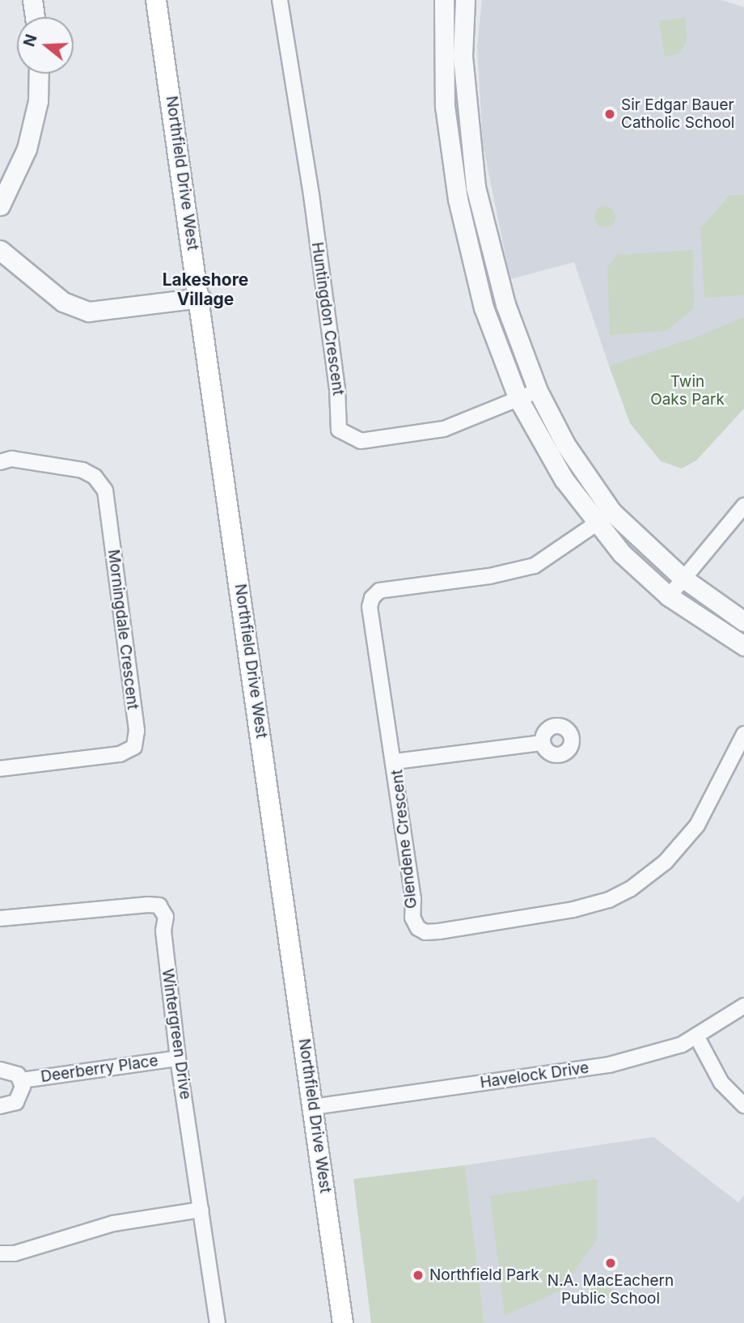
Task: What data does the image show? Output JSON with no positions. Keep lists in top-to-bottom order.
{
  "streets": {
    "main road": ["Northfield Drive West"],
    "street": [
      "Huntingdon Crescent",
      "Morningdale Crescent",
      "Glendene Crescent",
      "Wintergreen Drive",
      "Deerberry Place",
      "Havelock Drive"
    ]
  },
  "crossings": [
    ["Northfield Drive West", "Havelock Drive"],
    ["Wintergreen Drive", "Deerberry Place"]
  ],
  "districts": ["Lakeshore Village"],
  "parks": ["Twin Oaks Park"],
  "places": ["Sir Edgar Bauer Catholic School", "N.A. MacEachern Public School", "Northfield Park"],
  "north": "left"
}
